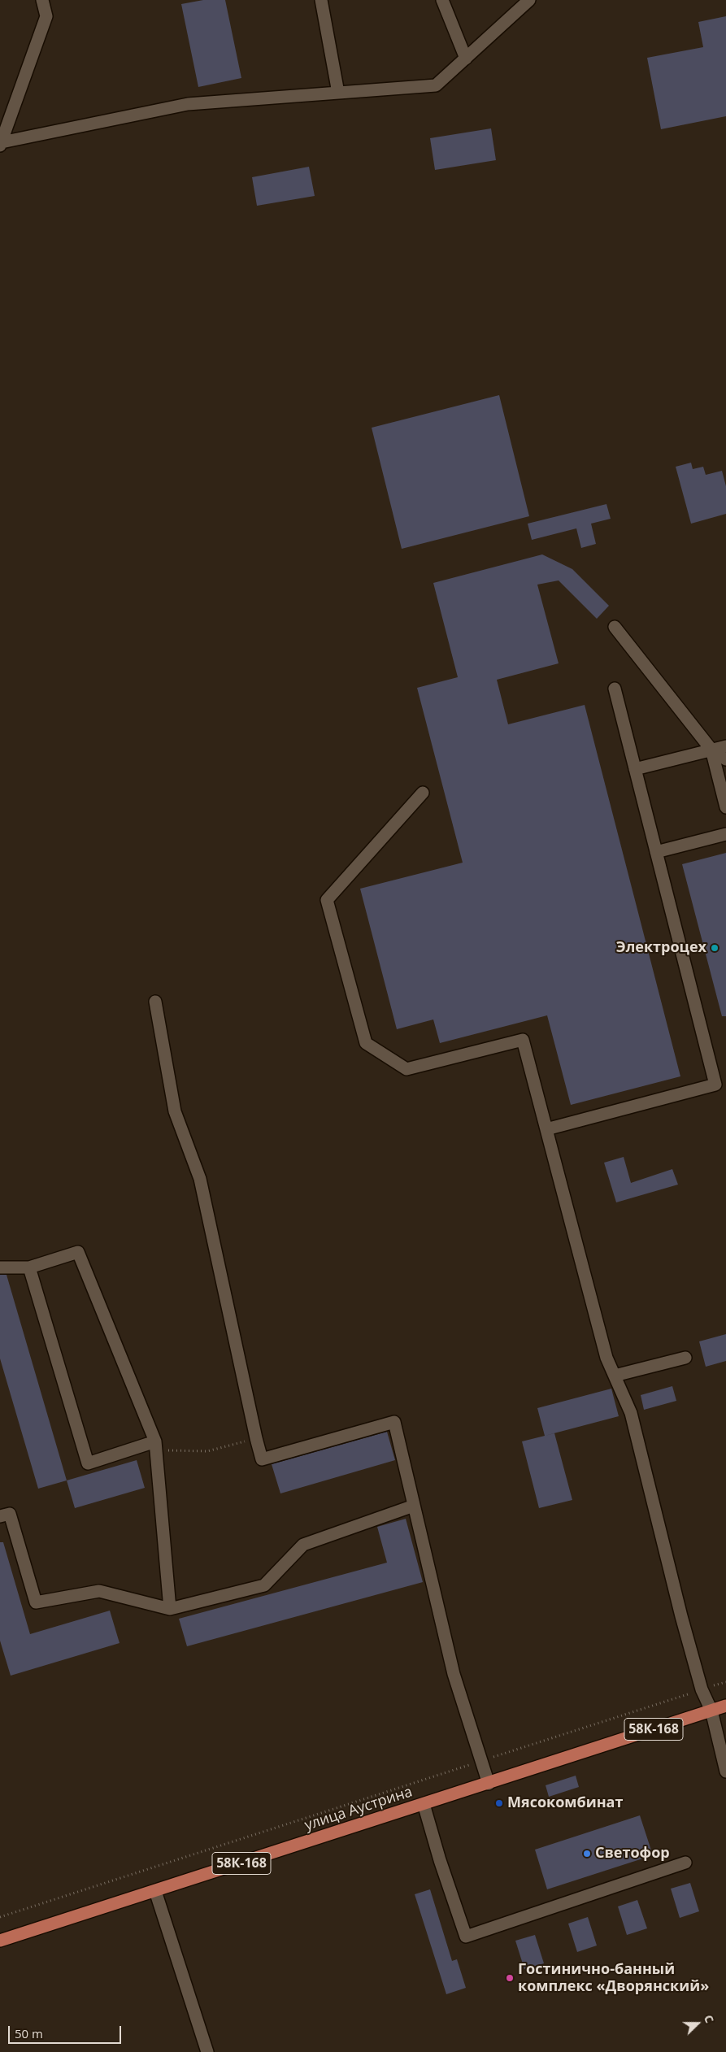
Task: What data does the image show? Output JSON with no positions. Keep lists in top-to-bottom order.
{
  "streets": {
    "main road": ["58К-168", "улица Аустрина"]
  },
  "places": [
    "Электроцех",
    "Мясокомбинат",
    "Светофор",
    "Гостинично-банный комплекс «Дворянский»"
  ],
  "scale_bar": "50 m",
  "north": "right"
}
